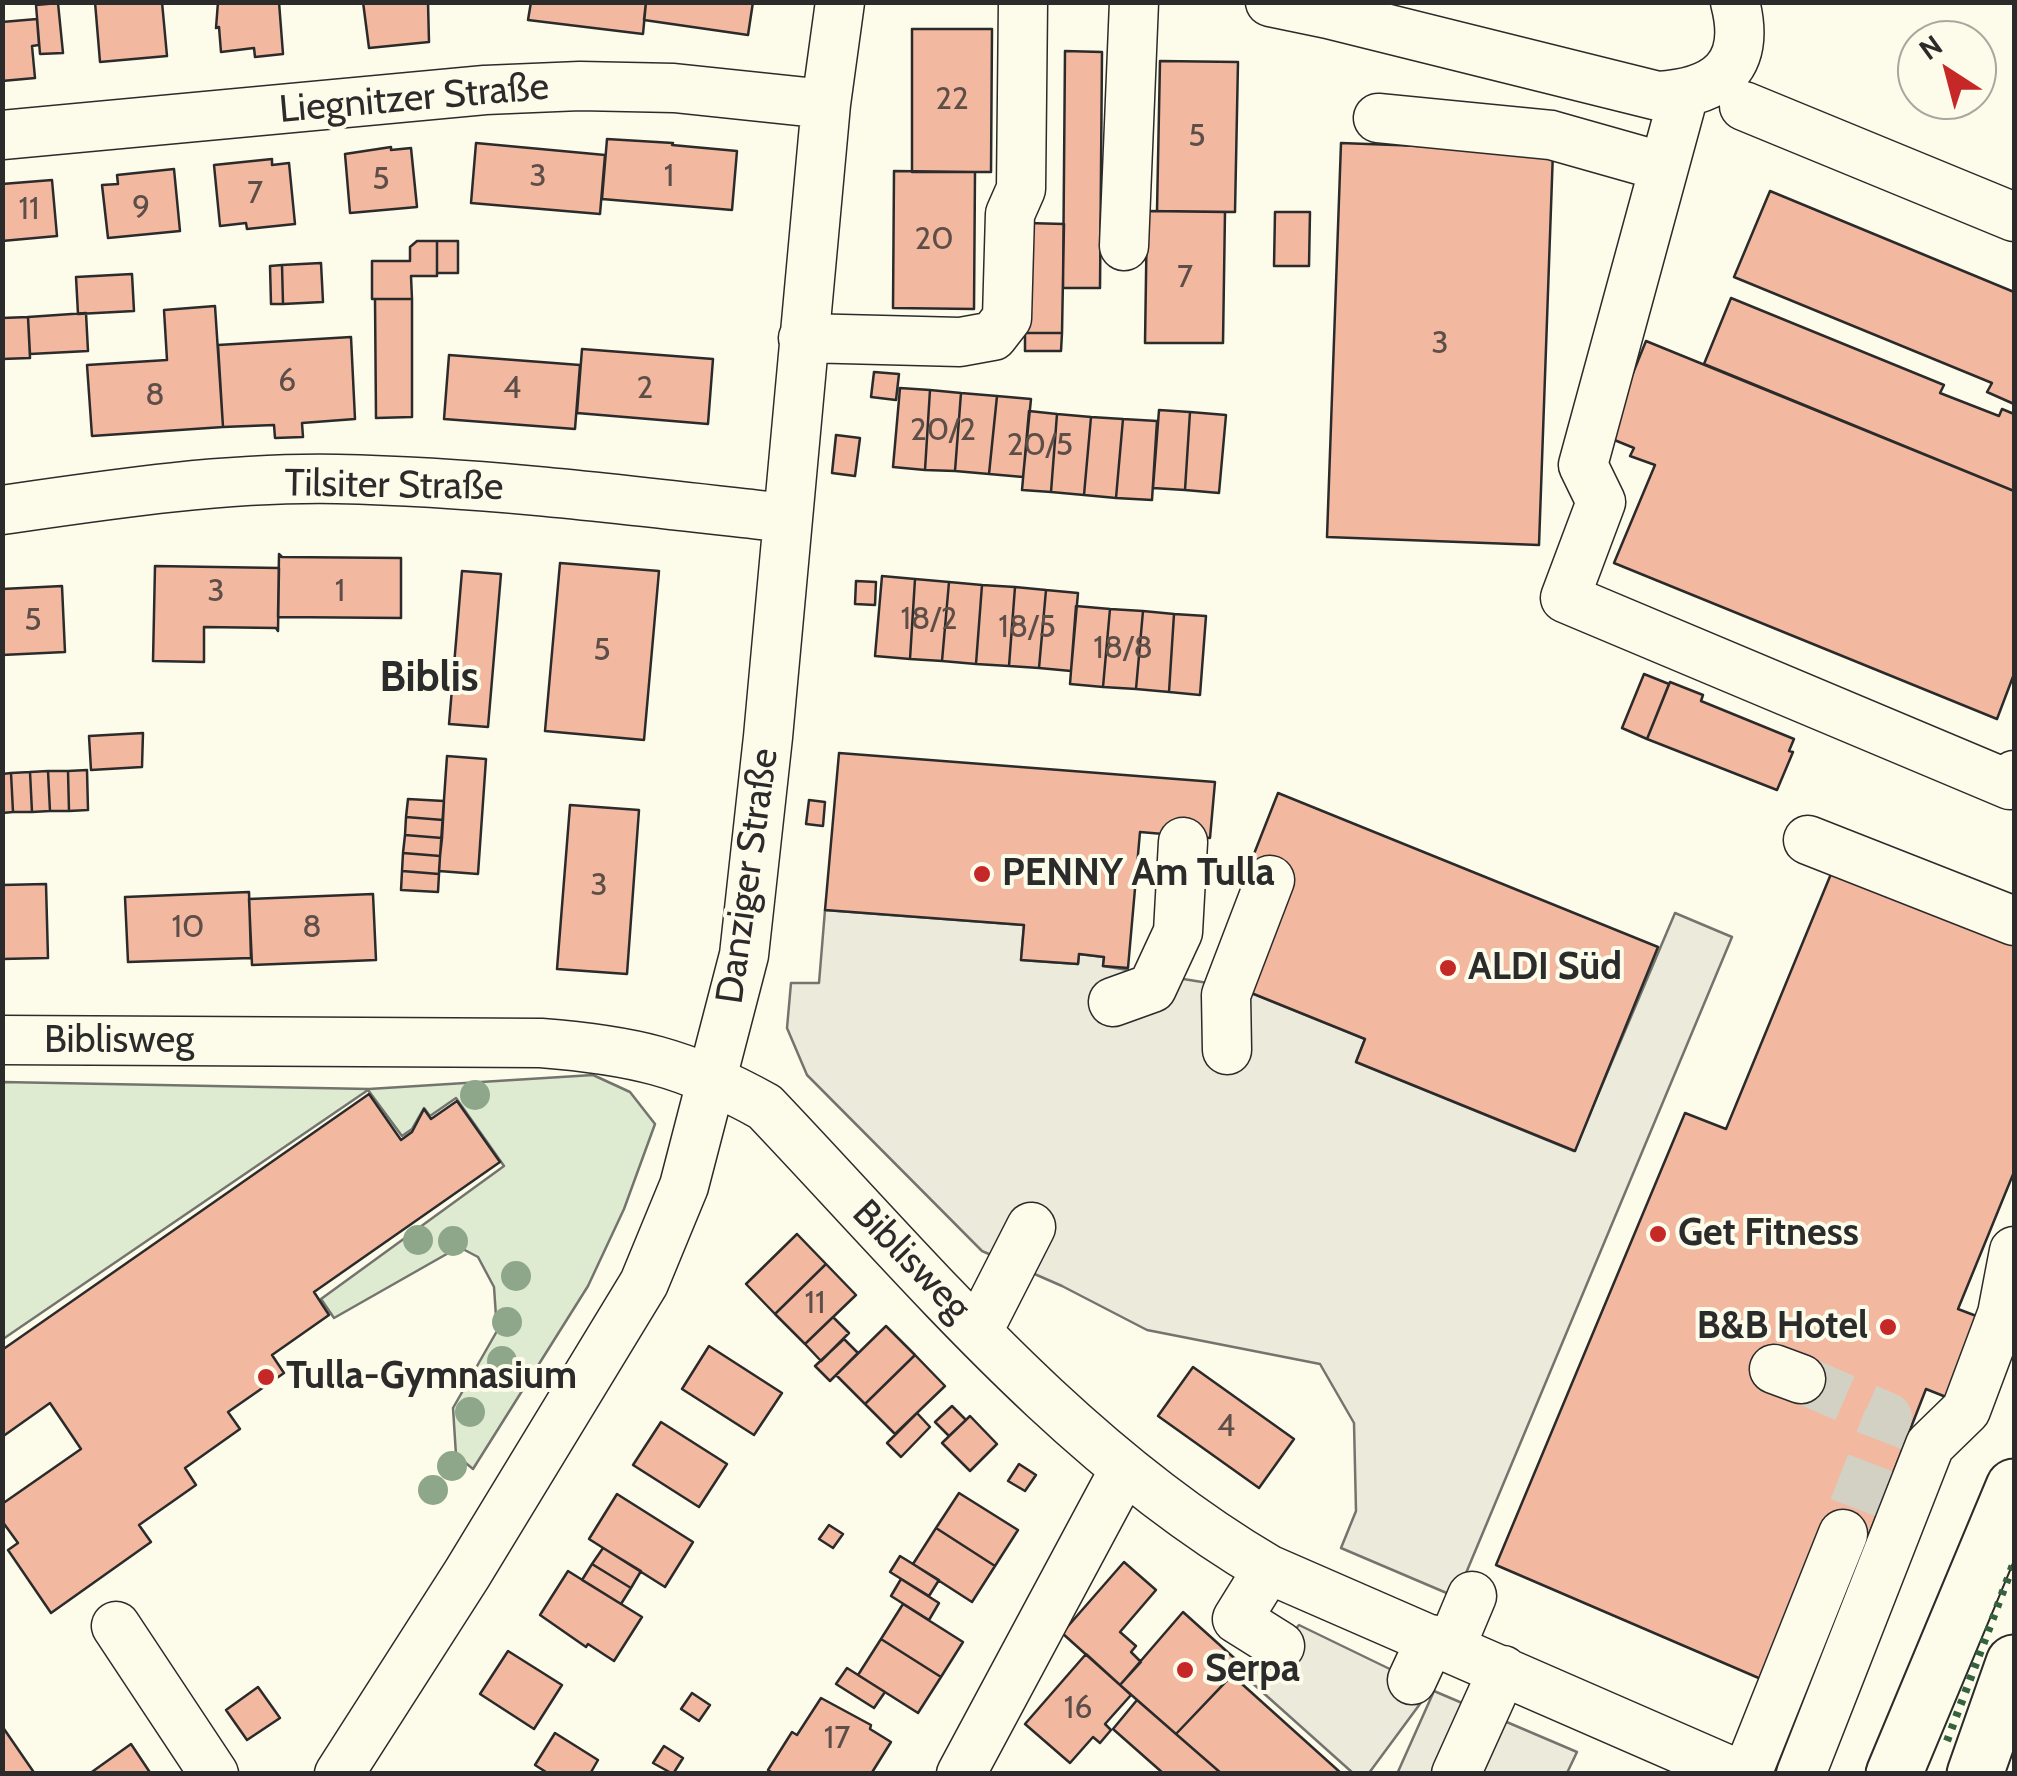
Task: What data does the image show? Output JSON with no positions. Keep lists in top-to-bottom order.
{
  "streets": {
    "street": [
      "Liegnitzer Straße",
      "Tilsiter Straße",
      "Danziger Straße",
      "Biblisweg"
    ]
  },
  "crossings": [
    ["Liegnitzer Straße", "Danziger Straße"],
    ["Tilsiter Straße", "Danziger Straße"],
    ["Danziger Straße", "Biblisweg"]
  ],
  "districts": ["Biblis"],
  "places": [
    "PENNY Am Tulla",
    "ALDI Süd",
    "Get Fitness",
    "B&B Hotel",
    "Tulla-Gymnasium",
    "Serpa"
  ],
  "house_numbers": [
    "22",
    "5",
    "3",
    "1",
    "5",
    "7",
    "9",
    "11",
    "20",
    "7",
    "3",
    "6",
    "4",
    "2",
    "8",
    "20/2",
    "20/5",
    "3",
    "1",
    "18/2",
    "5",
    "18/5",
    "18/8",
    "5",
    "3",
    "10",
    "8",
    "11",
    "4",
    "16",
    "17"
  ],
  "north": "top left"
}
